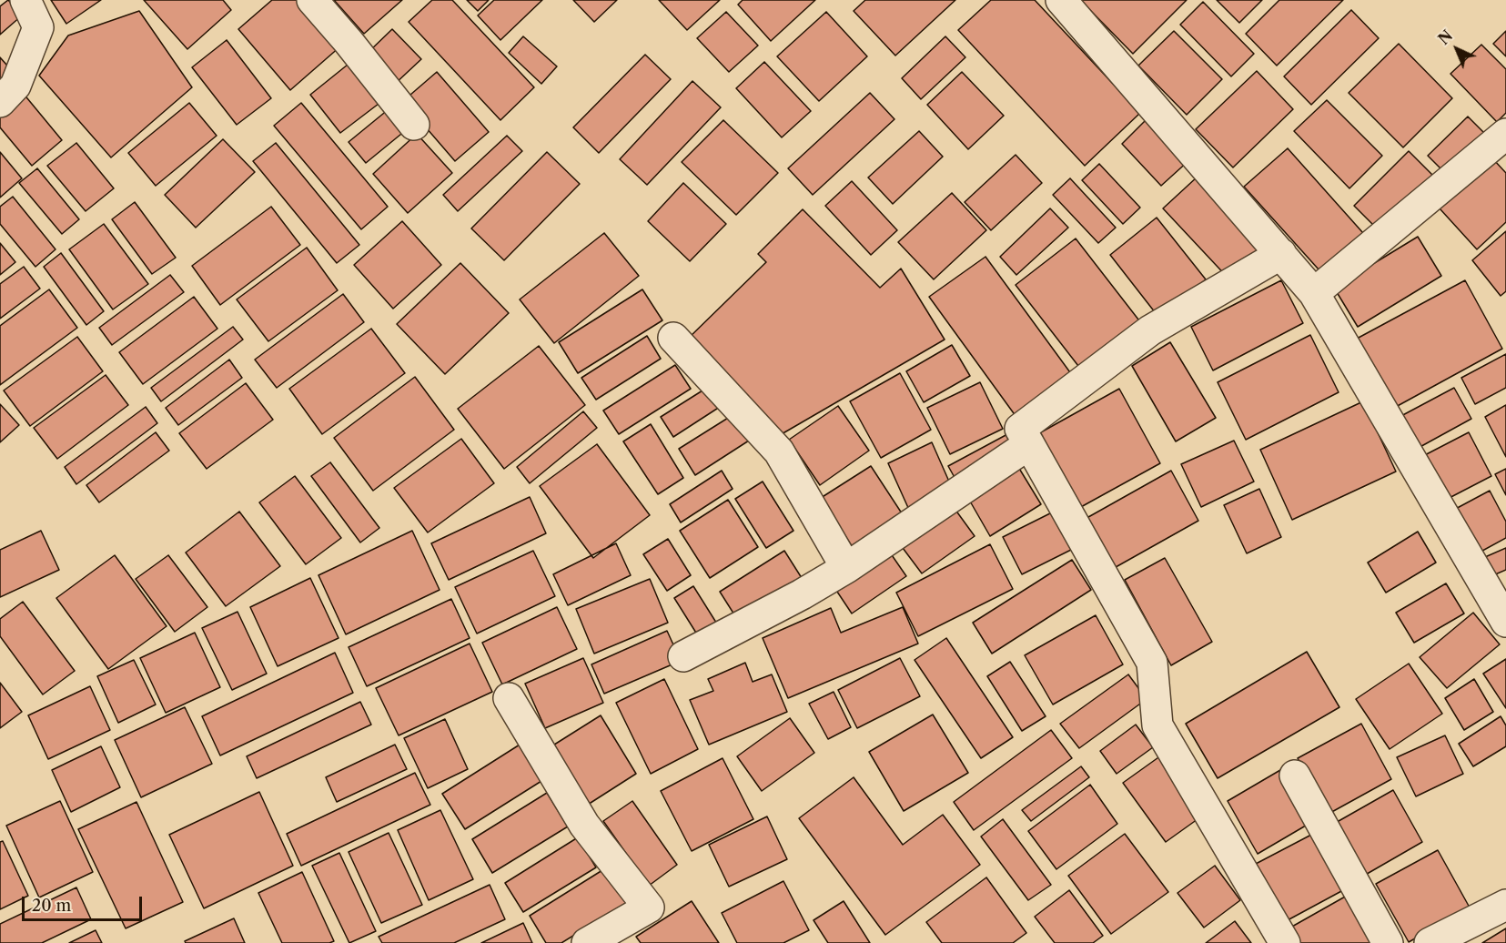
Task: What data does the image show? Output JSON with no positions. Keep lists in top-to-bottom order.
{
  "scale_bar": "20 m",
  "north": "top left"
}
